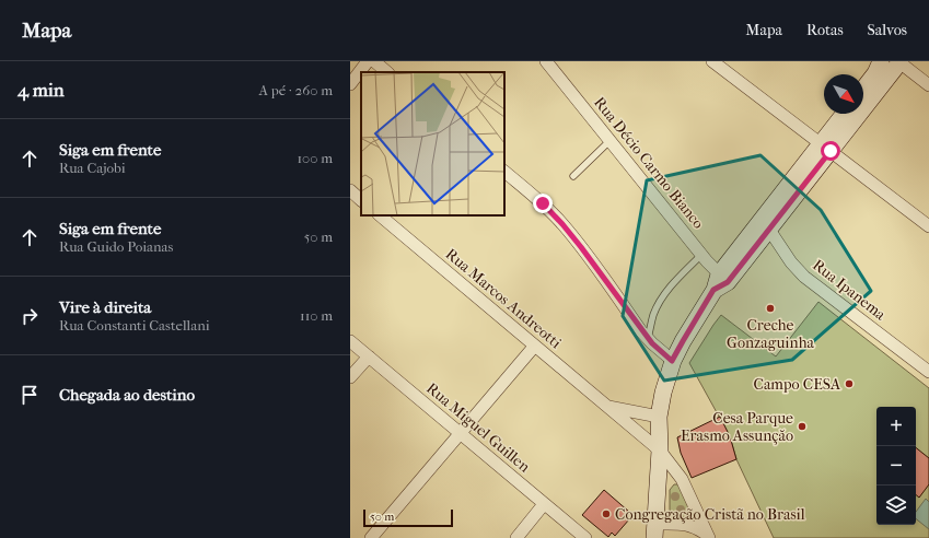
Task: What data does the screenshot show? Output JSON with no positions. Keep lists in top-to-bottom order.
{
  "streets": {
    "street": [
      "Rua Décio Carmo Bianco",
      "Rua Ipanema",
      "Rua Marcos Andreotti",
      "Rua Miguel Guillen"
    ]
  },
  "places": [
    "Creche Gonzaguinha",
    "Campo CESA",
    "Cesa Parque Erasmo Assunçăo",
    "Congregação Cristã no Brasil"
  ],
  "scale_bar": "50 m",
  "north": "bottom right",
  "page": {
    "header": "Mapa",
    "nav": ["Mapa", "Rotas", "Salvos"],
    "heading": ["4 min", "A pé · 260 m"],
    "list": [
      ["Siga em frente", "Rua Cajobi", "100 m"],
      ["Siga em frente", "Rua Guido Poianas", "50 m"],
      ["Vire à direita", "Rua Constanti Castellani", "110 m"],
      "Chegada ao destino"
    ],
    "map_buttons": ["+", "−"],
    "scale": "50 m"
  }
}
